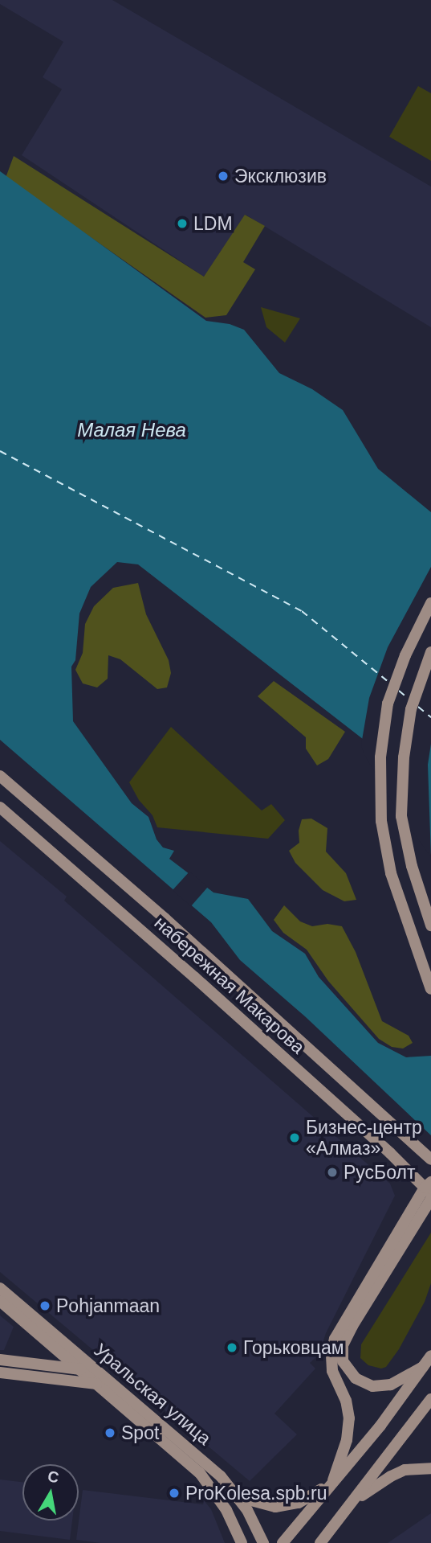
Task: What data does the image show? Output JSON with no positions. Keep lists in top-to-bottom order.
{
  "streets": {
    "main road": ["набережная Макарова", "Уральская улица"]
  },
  "water": ["Малая Нева"],
  "places": [
    "Эксклюзив",
    "LDM",
    "Бизнес-центр «Алмаз»",
    "РусБолт",
    "Pohjanmaan",
    "Горьковцам",
    "Spot",
    "ProKolesa.spb.ru"
  ],
  "north": "top"
}
